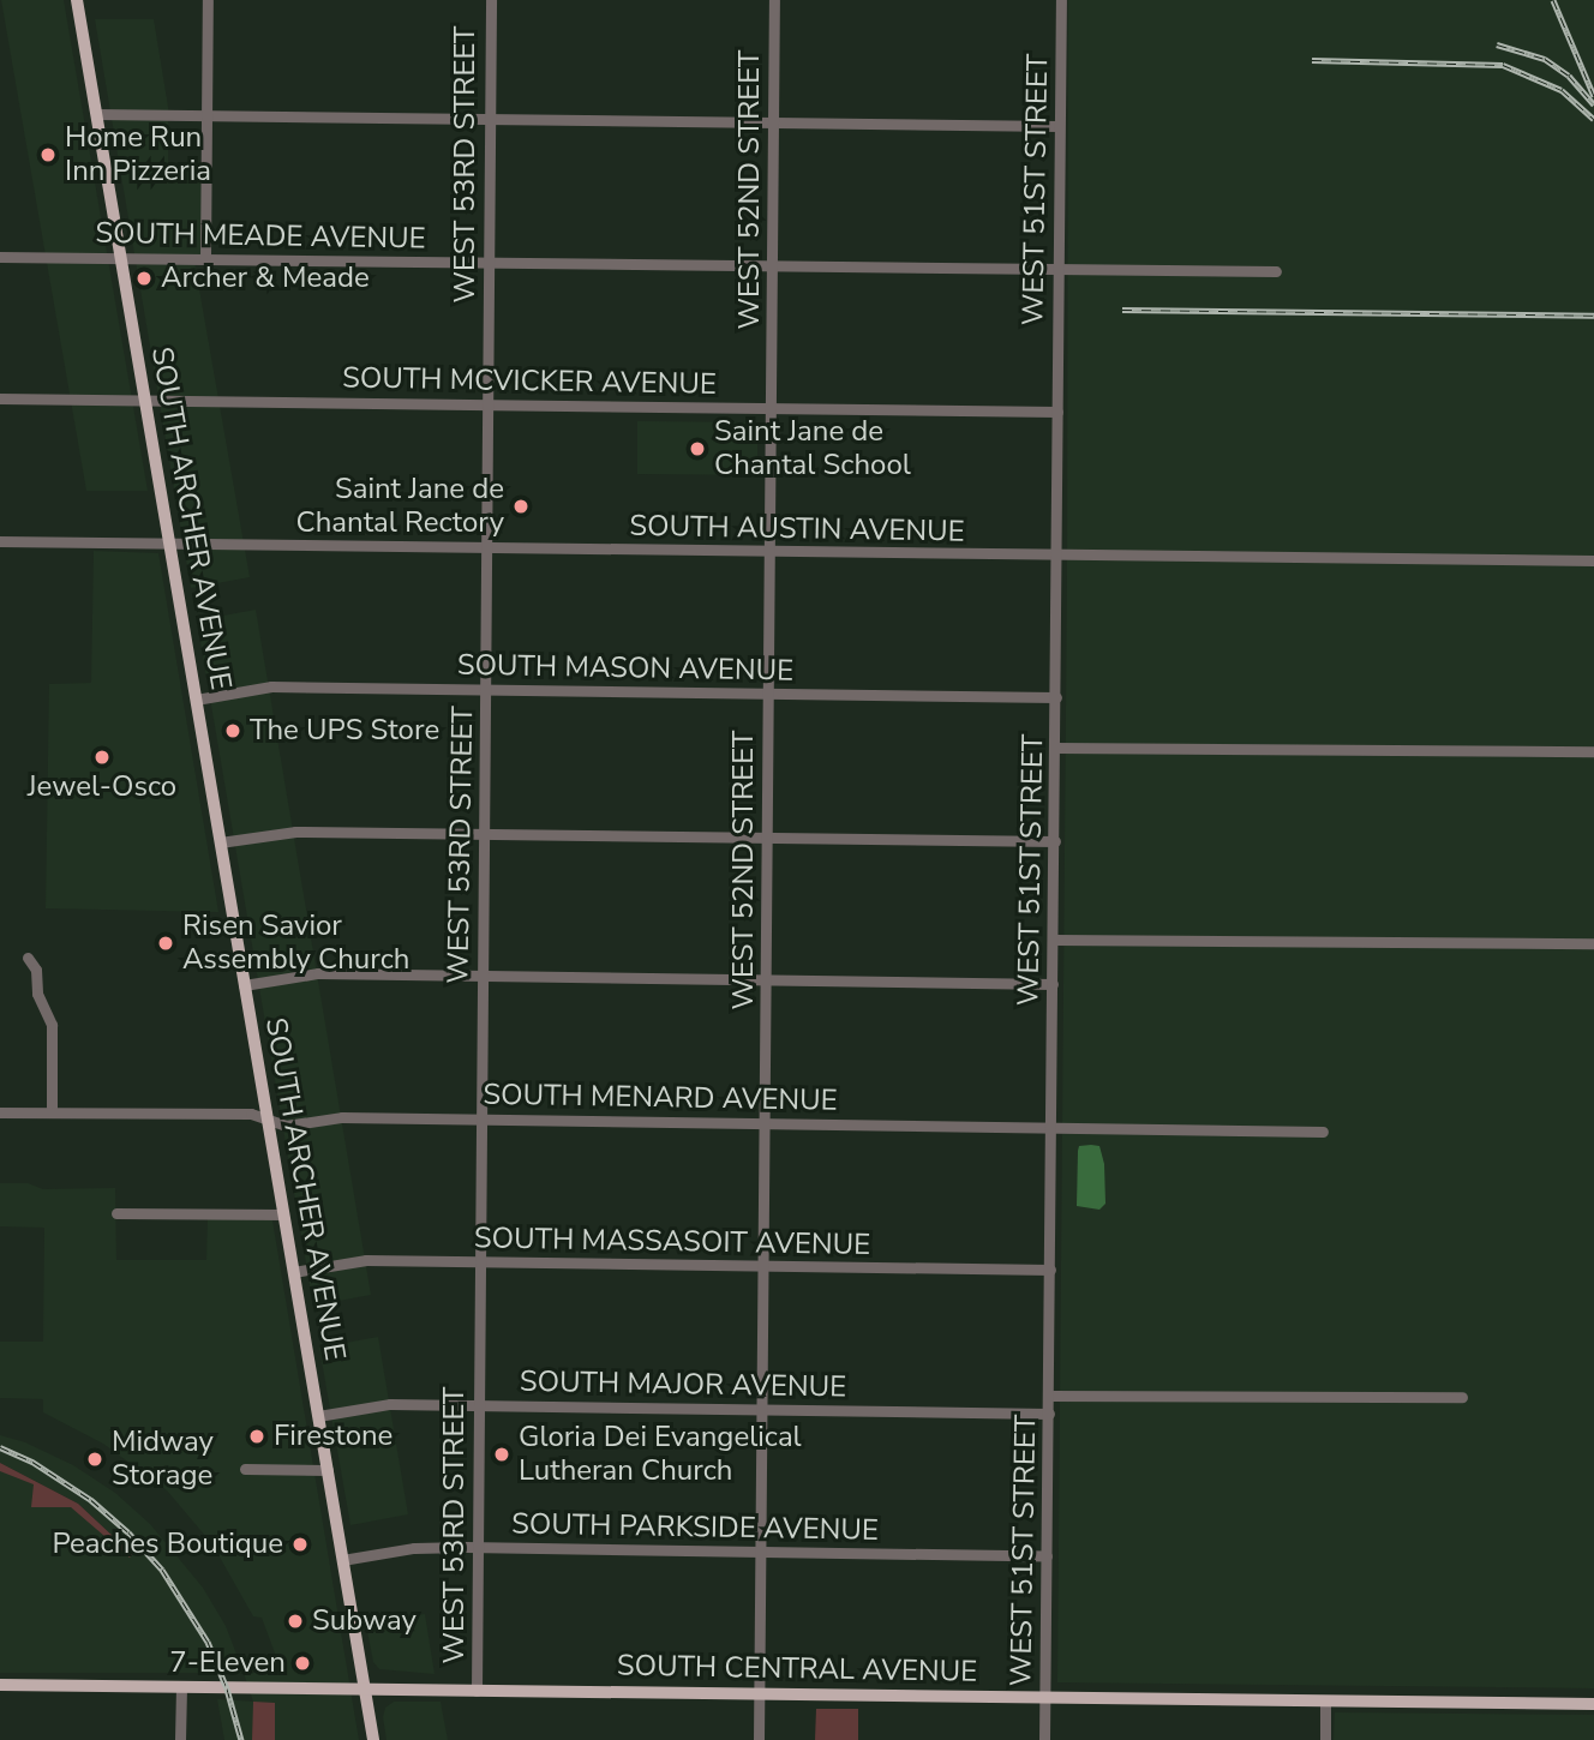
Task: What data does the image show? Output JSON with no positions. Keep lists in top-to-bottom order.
{
  "streets": {
    "main road": ["SOUTH ARCHER AVENUE", "SOUTH CENTRAL AVENUE"],
    "street": [
      "WEST 53RD STREET",
      "WEST 52ND STREET",
      "WEST 51ST STREET",
      "SOUTH MEADE AVENUE",
      "SOUTH MCVICKER AVENUE",
      "SOUTH AUSTIN AVENUE",
      "SOUTH MASON AVENUE",
      "SOUTH MENARD AVENUE",
      "SOUTH MASSASOIT AVENUE",
      "SOUTH MAJOR AVENUE",
      "SOUTH PARKSIDE AVENUE"
    ]
  },
  "crossings": [
    ["WEST 53RD STREET", "SOUTH MEADE AVENUE"],
    ["WEST 53RD STREET", "SOUTH MCVICKER AVENUE"],
    ["WEST 53RD STREET", "SOUTH AUSTIN AVENUE"],
    ["WEST 53RD STREET", "SOUTH MASON AVENUE"],
    ["WEST 53RD STREET", "SOUTH MENARD AVENUE"],
    ["WEST 53RD STREET", "SOUTH MASSASOIT AVENUE"],
    ["WEST 53RD STREET", "SOUTH MAJOR AVENUE"],
    ["WEST 53RD STREET", "SOUTH PARKSIDE AVENUE"],
    ["WEST 53RD STREET", "SOUTH CENTRAL AVENUE"],
    ["WEST 52ND STREET", "SOUTH MEADE AVENUE"],
    ["WEST 52ND STREET", "SOUTH MCVICKER AVENUE"],
    ["WEST 52ND STREET", "SOUTH AUSTIN AVENUE"],
    ["WEST 52ND STREET", "SOUTH MASON AVENUE"],
    ["WEST 52ND STREET", "SOUTH MENARD AVENUE"],
    ["WEST 52ND STREET", "SOUTH MASSASOIT AVENUE"],
    ["WEST 52ND STREET", "SOUTH MAJOR AVENUE"],
    ["WEST 52ND STREET", "SOUTH PARKSIDE AVENUE"],
    ["WEST 52ND STREET", "SOUTH CENTRAL AVENUE"],
    ["WEST 51ST STREET", "SOUTH MEADE AVENUE"],
    ["WEST 51ST STREET", "SOUTH MCVICKER AVENUE"],
    ["WEST 51ST STREET", "SOUTH AUSTIN AVENUE"],
    ["WEST 51ST STREET", "SOUTH MASON AVENUE"],
    ["WEST 51ST STREET", "SOUTH MENARD AVENUE"],
    ["WEST 51ST STREET", "SOUTH MASSASOIT AVENUE"],
    ["WEST 51ST STREET", "SOUTH MAJOR AVENUE"],
    ["WEST 51ST STREET", "SOUTH PARKSIDE AVENUE"],
    ["WEST 51ST STREET", "SOUTH CENTRAL AVENUE"],
    ["SOUTH MEADE AVENUE", "SOUTH ARCHER AVENUE"],
    ["SOUTH MCVICKER AVENUE", "SOUTH ARCHER AVENUE"],
    ["SOUTH ARCHER AVENUE", "SOUTH AUSTIN AVENUE"],
    ["SOUTH ARCHER AVENUE", "SOUTH MASON AVENUE"],
    ["SOUTH ARCHER AVENUE", "SOUTH MENARD AVENUE"],
    ["SOUTH ARCHER AVENUE", "SOUTH MASSASOIT AVENUE"],
    ["SOUTH ARCHER AVENUE", "SOUTH MAJOR AVENUE"],
    ["SOUTH ARCHER AVENUE", "SOUTH PARKSIDE AVENUE"],
    ["SOUTH ARCHER AVENUE", "SOUTH CENTRAL AVENUE"]
  ],
  "places": [
    "Home Run Inn Pizzeria",
    "Archer & Meade",
    "Saint Jane de Chantal School",
    "Saint Jane de Chantal Rectory",
    "The UPS Store",
    "Jewel-Osco",
    "Risen Savior Assembly Church",
    "Firestone",
    "Gloria Dei Evangelical Lutheran Church",
    "Midway Storage",
    "Peaches Boutique",
    "Subway",
    "7-Eleven"
  ]
}
